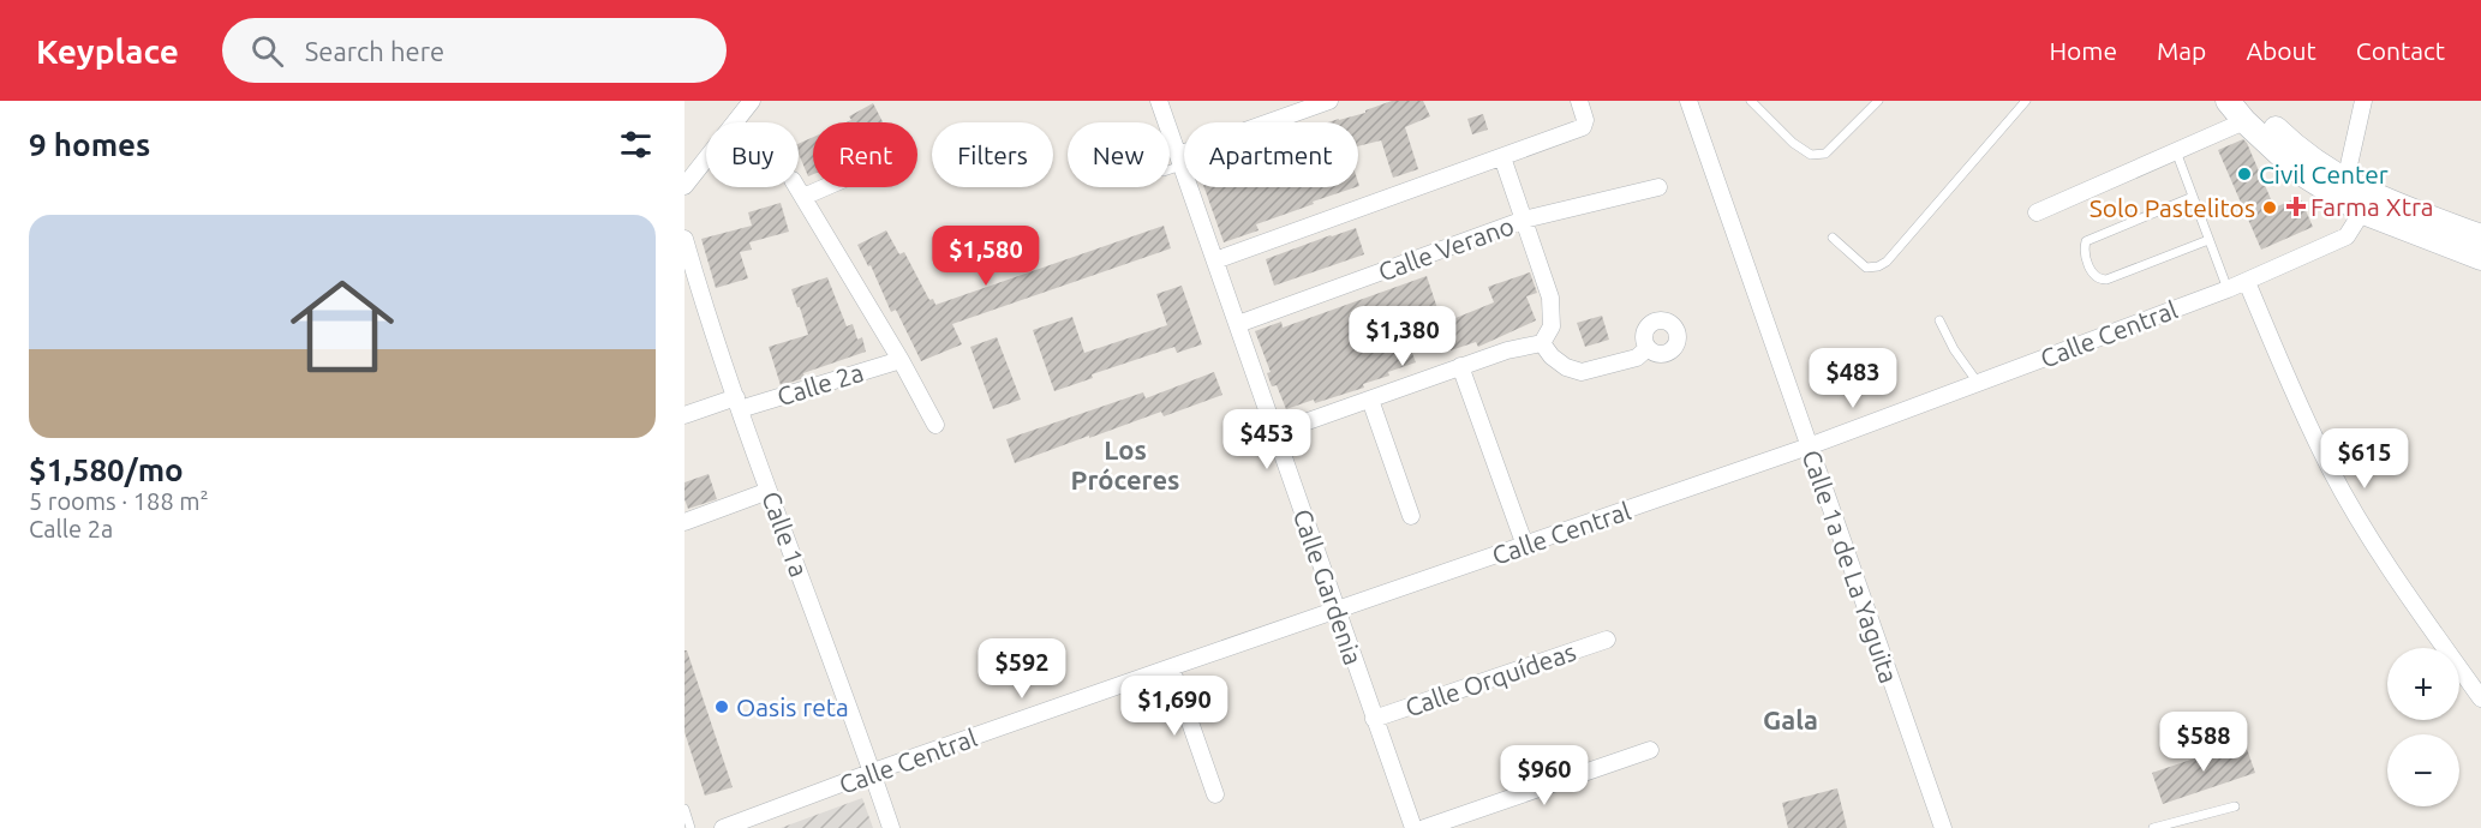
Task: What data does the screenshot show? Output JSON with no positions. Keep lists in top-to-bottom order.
{
  "streets": {
    "street": [
      "Calle Verano",
      "Calle Central",
      "Calle 2a",
      "Calle 1a",
      "Calle 1a de La Yaguita",
      "Calle Gardenia",
      "Calle Orquídeas"
    ]
  },
  "crossings": [
    ["Calle Verano", "Calle Gardenia"],
    ["Calle Central", "Calle 1a"],
    ["Calle Central", "Calle 1a de La Yaguita"],
    ["Calle Central", "Calle Gardenia"],
    ["Calle 2a", "Calle 1a"],
    ["Calle Gardenia", "Calle Orquídeas"]
  ],
  "districts": ["Los Próceres", "Gala"],
  "places": {
    "other": ["Civil Center", "Solo Pastelitos", "Oasis reta"],
    "health": ["Farma Xtra"]
  },
  "page": {
    "header": "Keyplace",
    "search": "Search here",
    "nav": [
      "Home",
      "Map",
      "About",
      "Contact"
    ],
    "heading": "9 homes",
    "chip": [
      "Buy",
      "Rent",
      "Filters",
      "New",
      "Apartment"
    ],
    "list": [
      {
        "name": "$1,580/mo",
        "note": "5 rooms · 188 m² · Calle 2a"
      }
    ],
    "price": [
      "$1,580",
      "$1,380",
      "$483",
      "$453",
      "$615",
      "$592",
      "$1,690",
      "$588",
      "$960"
    ],
    "map_buttons": ["+", "−"]
  }
}
